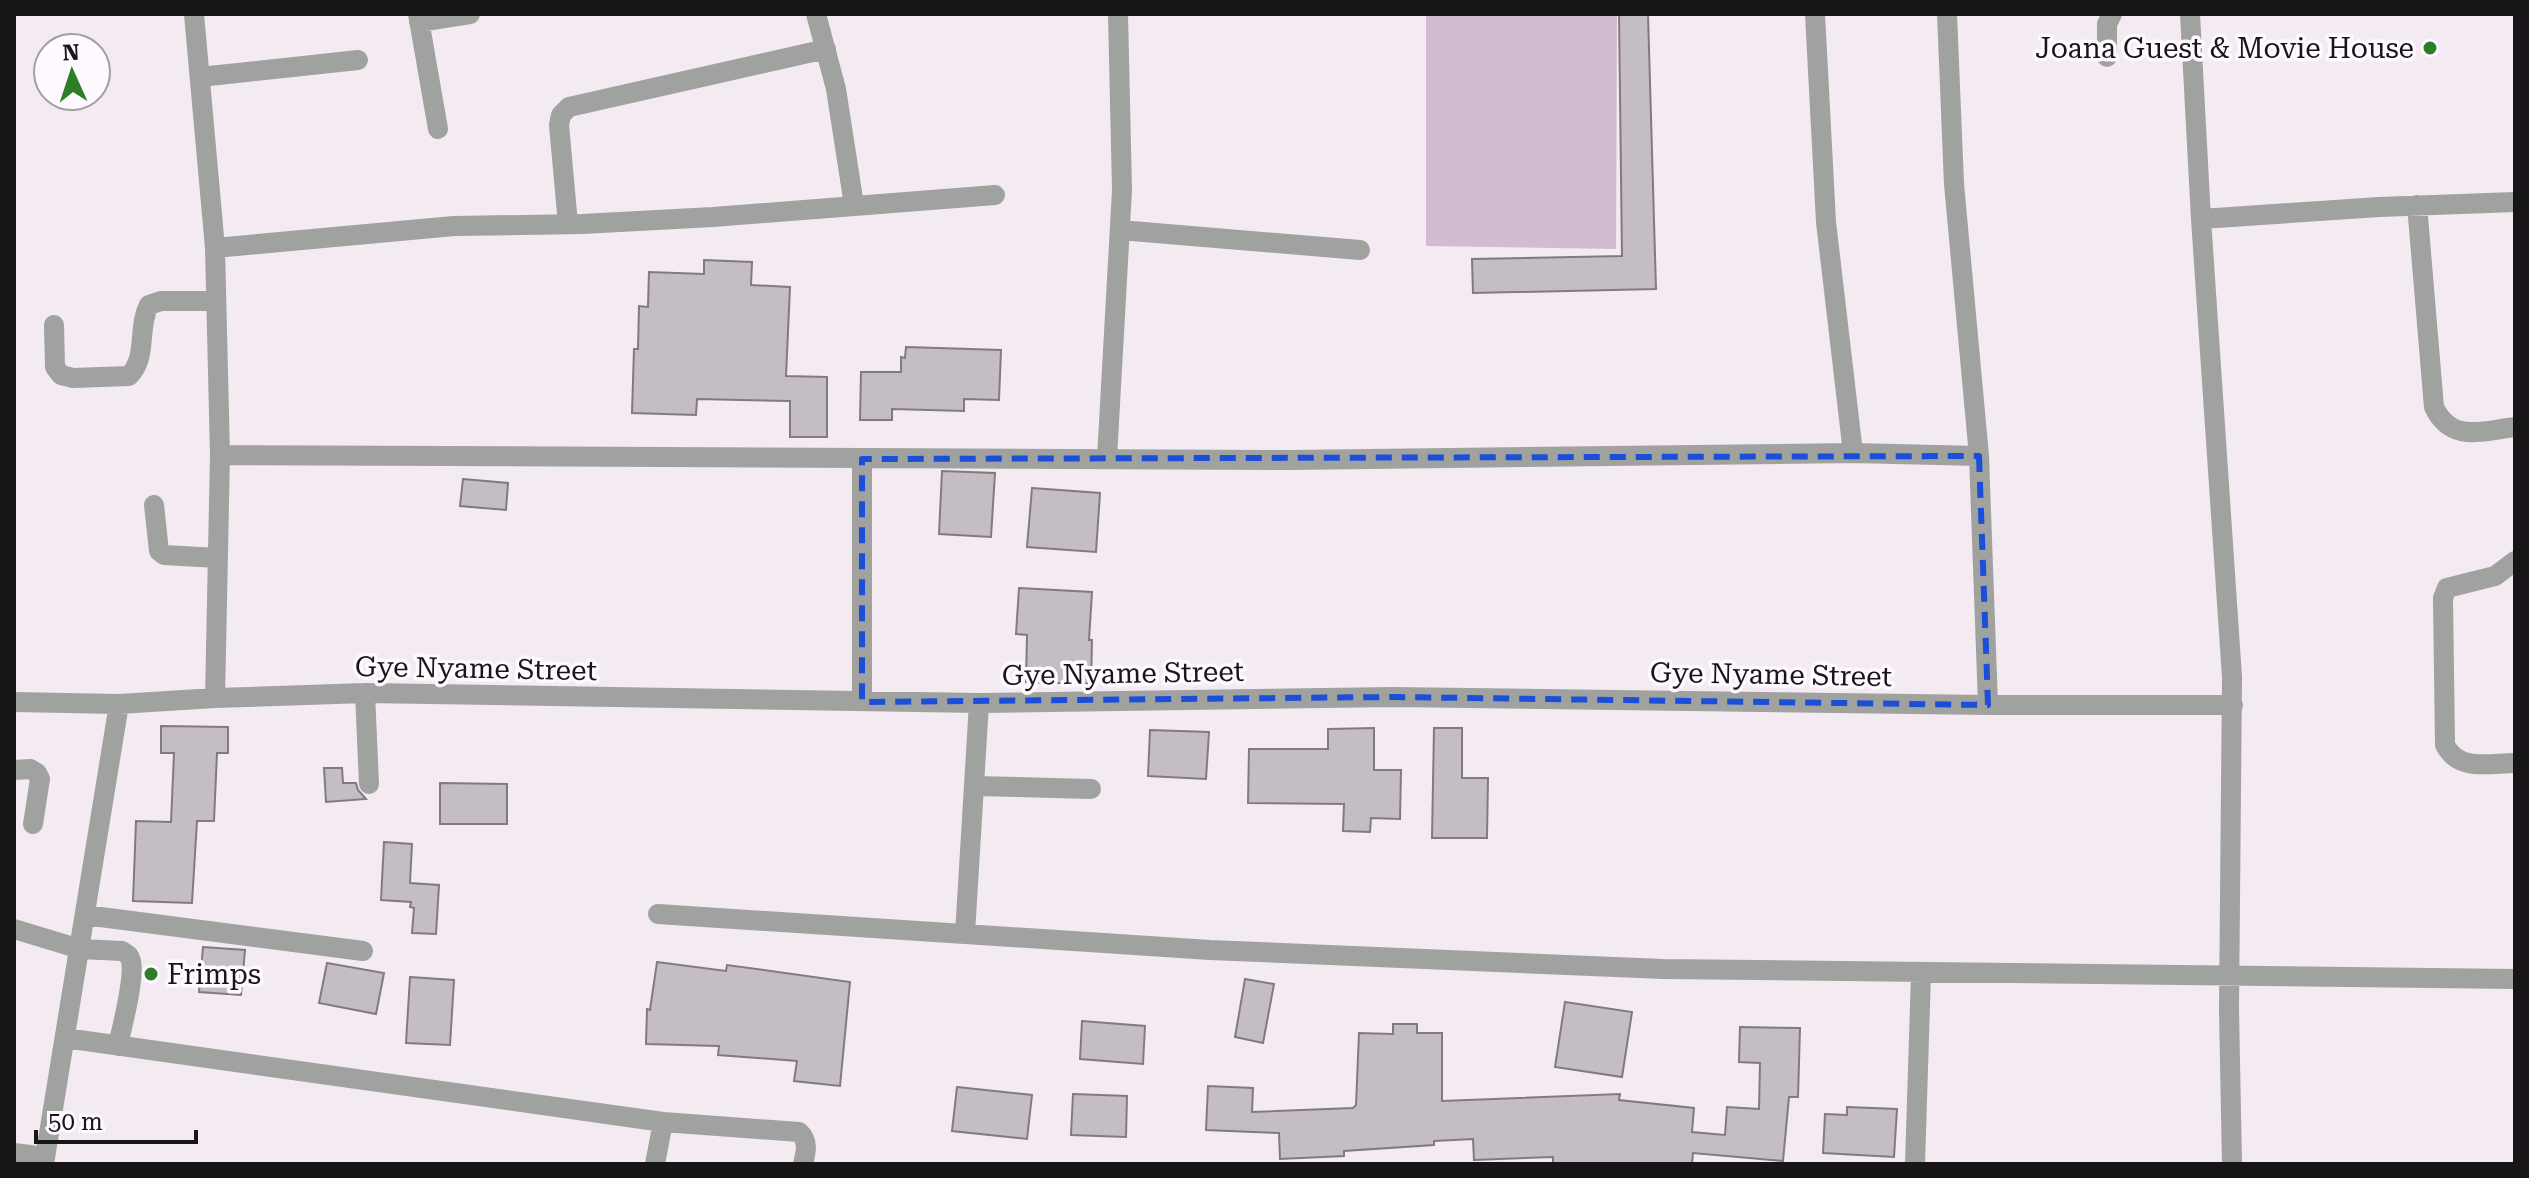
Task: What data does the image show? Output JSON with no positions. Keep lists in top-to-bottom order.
{
  "streets": {
    "street": ["Gye Nyame Street"]
  },
  "places": ["Joana Guest & Movie House", "Frimps"],
  "scale_bar": "50 m",
  "north": "top"
}
